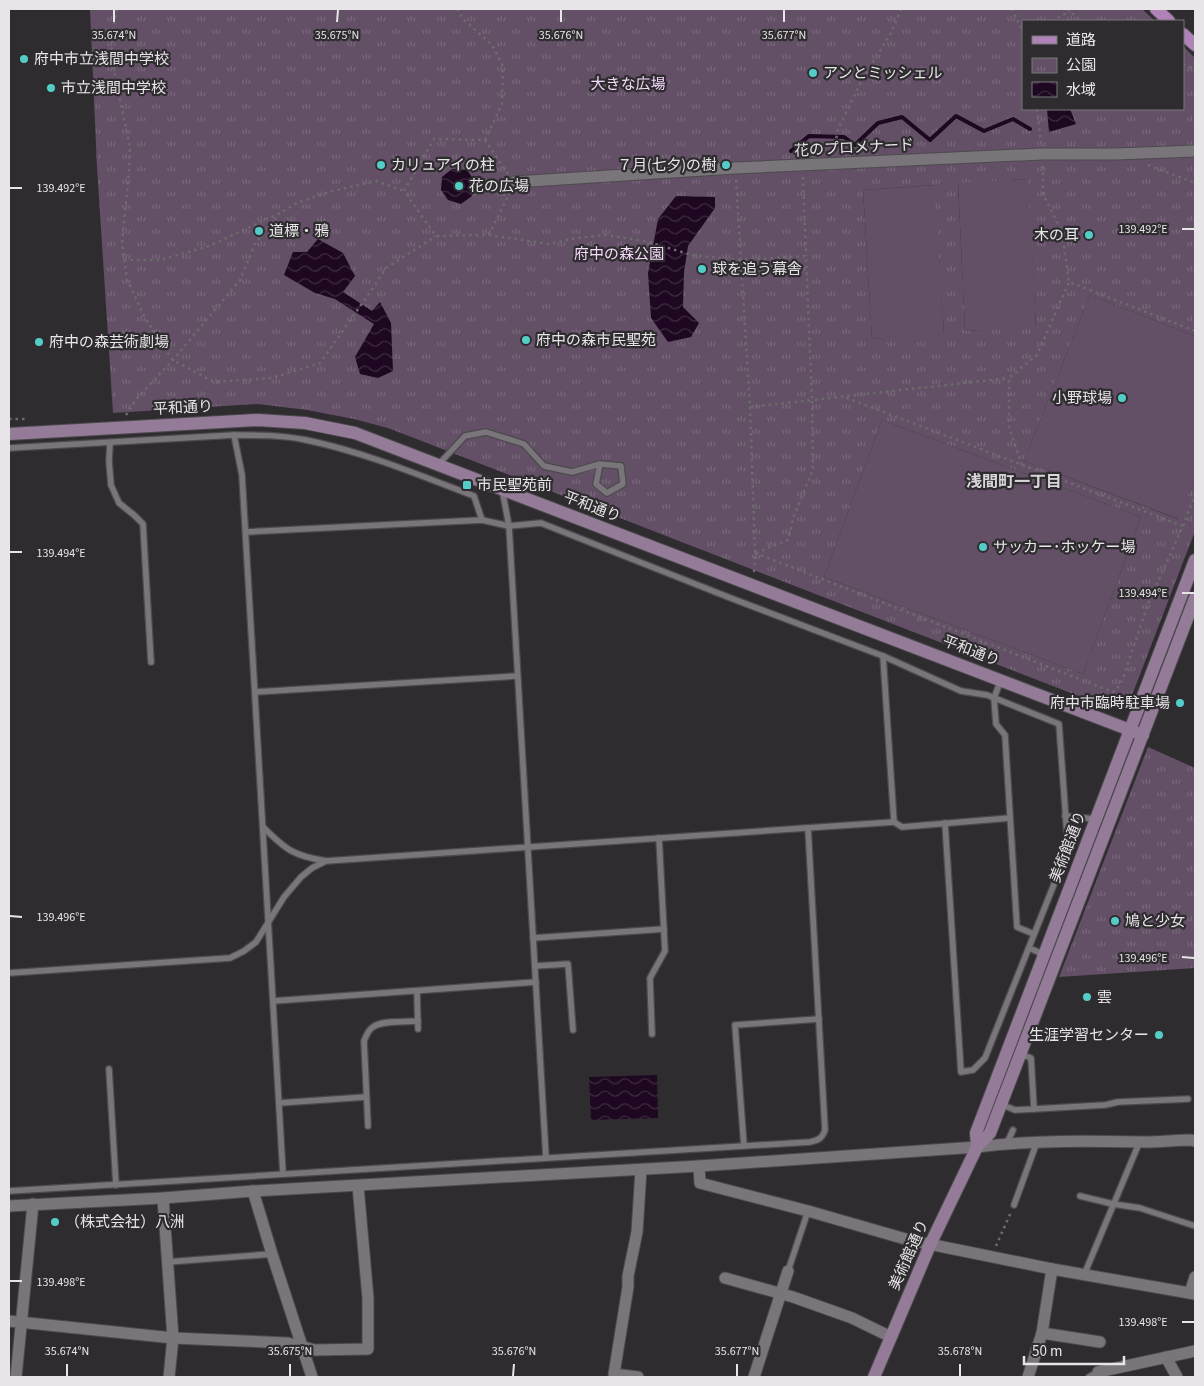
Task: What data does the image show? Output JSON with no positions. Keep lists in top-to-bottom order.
{
  "streets": {
    "street": ["花のプロメナード", "平和通り", "美術館通り"]
  },
  "crossings": [
    ["平和通り", "美術館通り"]
  ],
  "districts": ["浅間町一丁目"],
  "parks": ["大きな広場", "府中の森公園"],
  "places": {
    "other": [
      "府中市立浅間中学校",
      "アンとミッシェル",
      "市立浅間中学校",
      "カリュアイの柱",
      "７月(七夕)の樹",
      "花の広場",
      "道標・鴉",
      "木の耳",
      "球を追う幕舎",
      "府中の森市民聖苑",
      "府中の森芸術劇場",
      "小野球場",
      "サッカー･ホッケー場",
      "府中市臨時駐車場",
      "鳩と少女",
      "雲",
      "生涯学習センター",
      "（株式会社）八洲"
    ],
    "transit": ["市民聖苑前"]
  },
  "legend": ["道路", "公園", "水域"],
  "scale_bar": "50 m",
  "coordinates": [
    "35.674°N",
    "35.675°N",
    "35.676°N",
    "35.677°N",
    "139.492°E",
    "139.494°E",
    "139.496°E",
    "139.498°E",
    "35.678°N"
  ]
}
